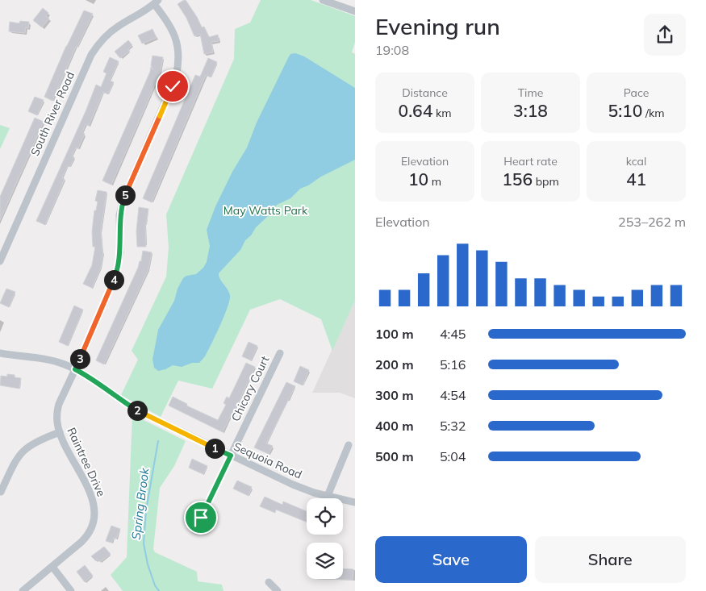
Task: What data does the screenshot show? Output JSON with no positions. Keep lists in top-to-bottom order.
{
  "streets": {
    "street": [
      "South River Road",
      "Chicory Court",
      "Sequoia Road",
      "Raintree Drive"
    ]
  },
  "crossings": [
    ["South River Road", "Raintree Drive"],
    ["Chicory Court", "Sequoia Road"],
    ["Sequoia Road", "Raintree Drive"]
  ],
  "water": ["Spring Brook"],
  "parks": ["May Watts Park"],
  "page": {
    "heading": ["Evening run", "19:08"],
    "stats": [
      ["Distance", "0.64 km"],
      ["Time", "3:18"],
      ["Pace", "5:10 /km"],
      ["Elevation", "10 m"],
      ["Heart rate", "156 bpm"],
      ["kcal", "41"]
    ],
    "pins": [
      "5",
      "4",
      "3",
      "2",
      "1"
    ],
    "chart": ["Elevation", "253–262 m"],
    "list": [
      {
        "name": "100 m",
        "note": "4:45"
      },
      {
        "name": "200 m",
        "note": "5:16"
      },
      {
        "name": "300 m",
        "note": "4:54"
      },
      {
        "name": "400 m",
        "note": "5:32"
      },
      {
        "name": "500 m",
        "note": "5:04"
      }
    ],
    "buttons": ["Save", "Share"]
  }
}
